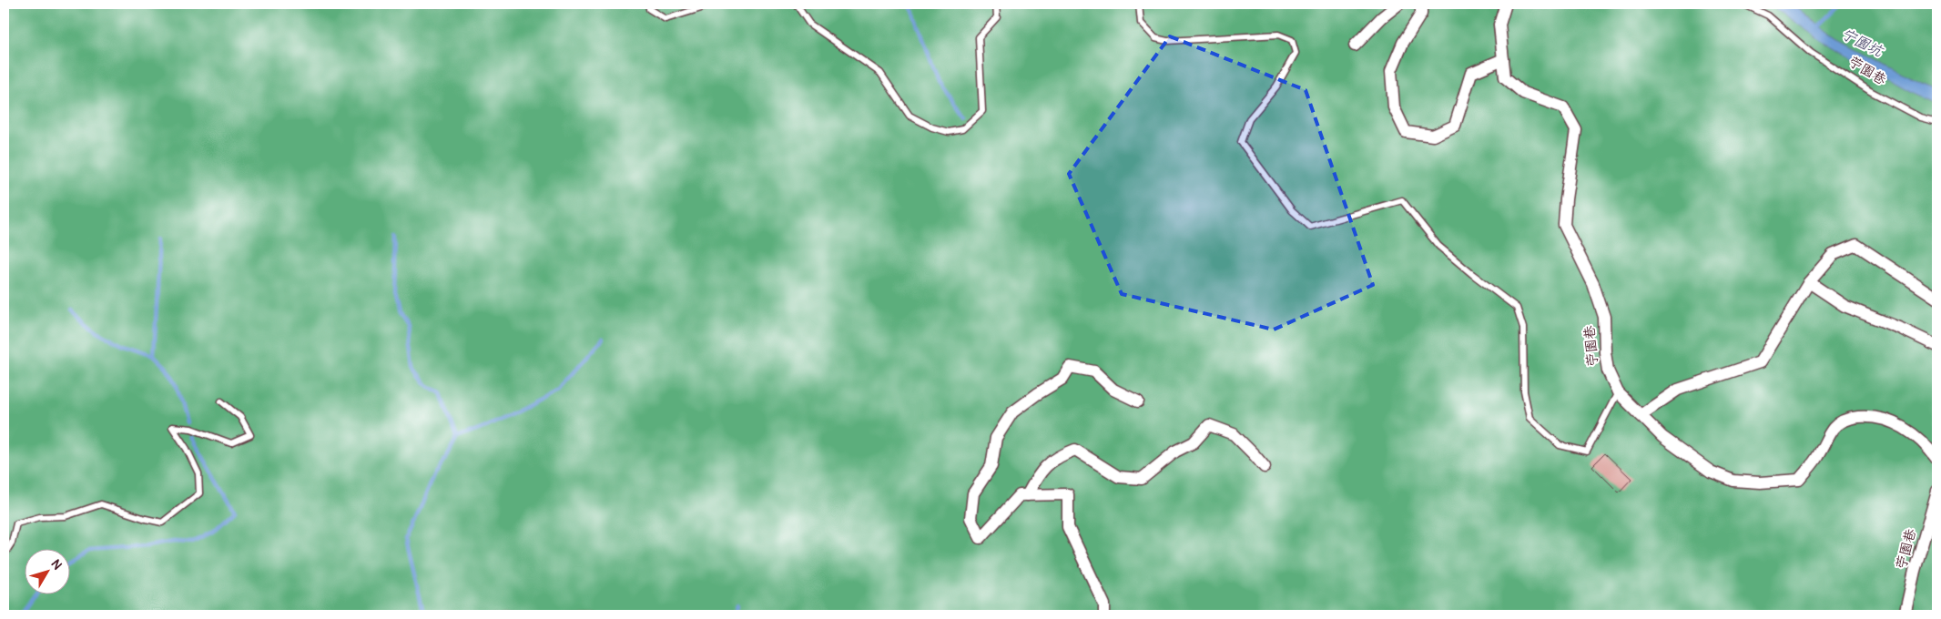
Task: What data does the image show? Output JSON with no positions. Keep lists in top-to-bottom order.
{
  "streets": {
    "street": ["苧園巷"]
  },
  "water": ["宁園坑"],
  "north": "top right"
}
